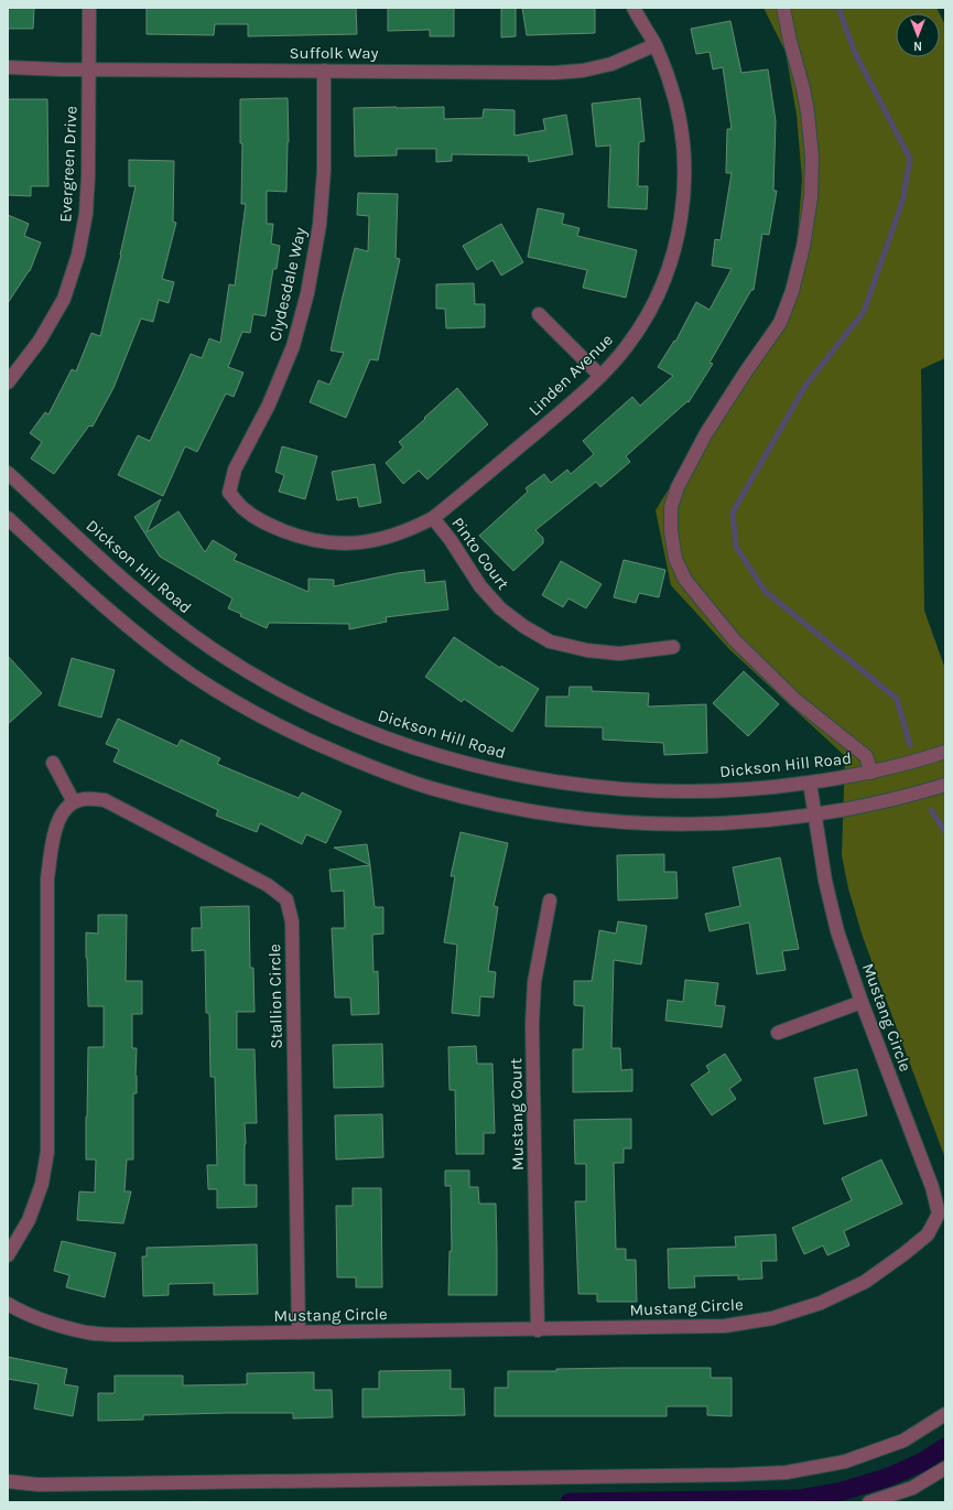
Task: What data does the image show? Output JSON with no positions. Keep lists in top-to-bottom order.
{
  "streets": {
    "street": [
      "Suffolk Way",
      "Evergreen Drive",
      "Clydesdale Way",
      "Linden Avenue",
      "Pinto Court",
      "Dickson Hill Road",
      "Stallion Circle",
      "Mustang Circle",
      "Mustang Court"
    ]
  },
  "crossings": [
    ["Suffolk Way", "Evergreen Drive"],
    ["Suffolk Way", "Clydesdale Way"],
    ["Suffolk Way", "Linden Avenue"],
    ["Clydesdale Way", "Linden Avenue"],
    ["Linden Avenue", "Pinto Court"],
    ["Dickson Hill Road", "Mustang Circle"],
    ["Stallion Circle", "Mustang Circle"],
    ["Mustang Circle", "Mustang Court"]
  ],
  "north": "bottom"
}
